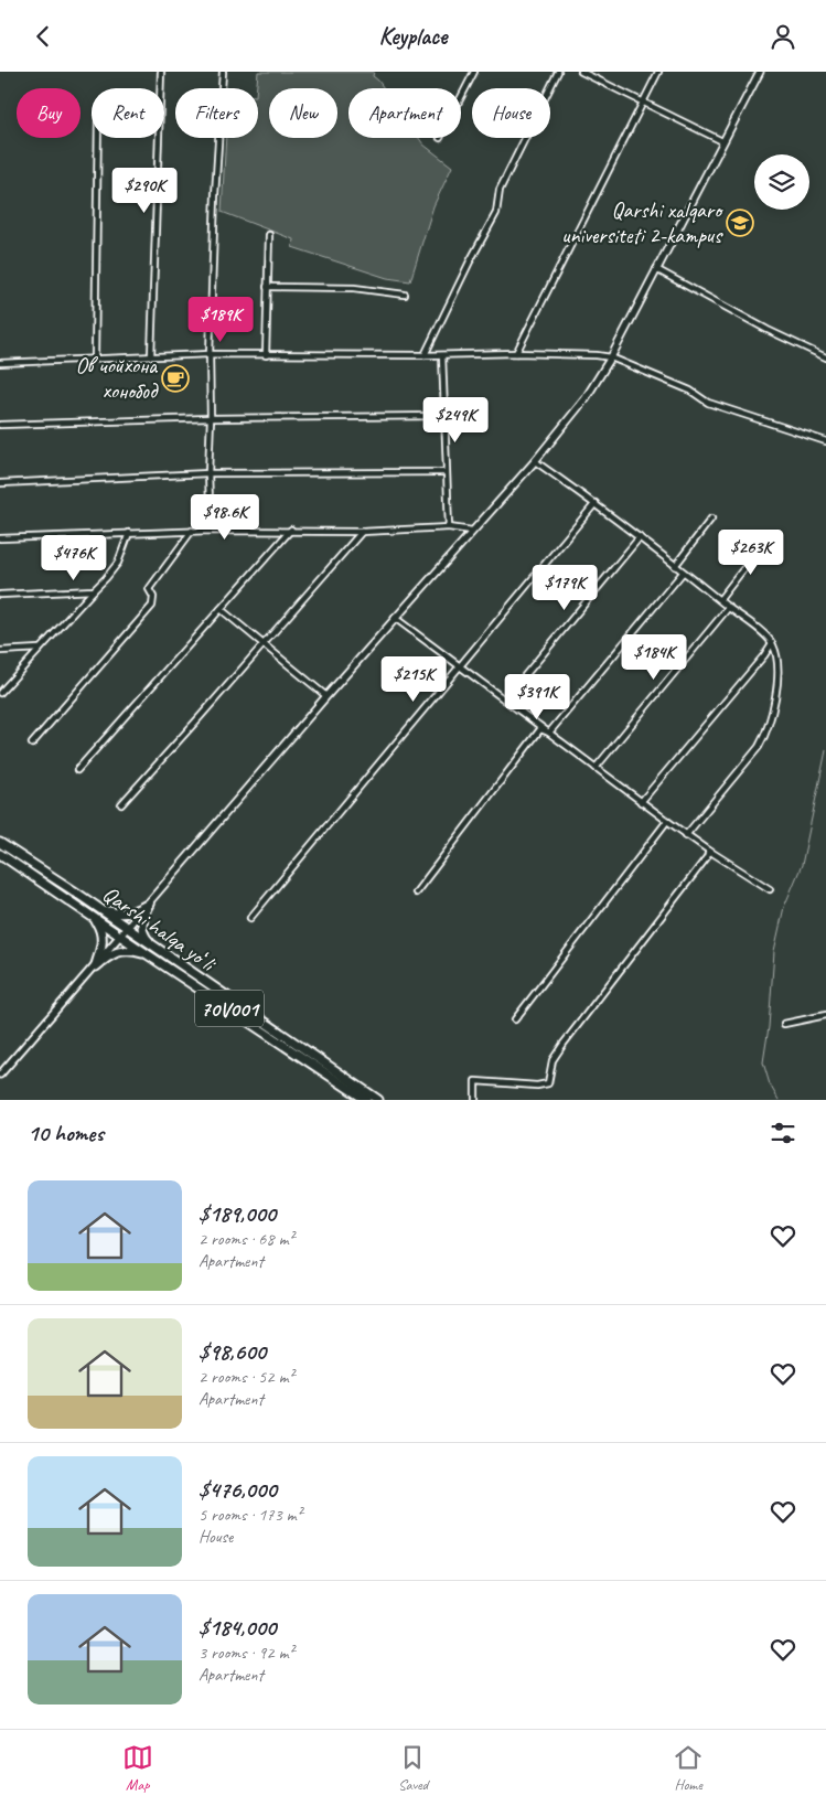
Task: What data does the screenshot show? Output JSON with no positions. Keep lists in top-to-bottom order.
{
  "streets": {
    "highway": ["Qarshi halqa yoʻli", "70V001"]
  },
  "places": {
    "school or university": ["Qarshi xalqaro universiteti 2-kampus"],
    "cafe": ["Ов чойхона хонобод"]
  },
  "page": {
    "header": "Keyplace",
    "chip": [
      "Buy",
      "Rent",
      "Filters",
      "New",
      "Apartment",
      "House"
    ],
    "price": [
      "$290K",
      "$189K",
      "$249K",
      "$98.6K",
      "$263K",
      "$476K",
      "$179K",
      "$184K",
      "$215K",
      "$391K"
    ],
    "heading": "10 homes",
    "list": [
      {
        "name": "$189,000",
        "note": "2 rooms · 68 m² · Apartment"
      },
      {
        "name": "$98,600",
        "note": "2 rooms · 52 m² · Apartment"
      },
      {
        "name": "$476,000",
        "note": "5 rooms · 173 m² · House"
      },
      {
        "name": "$184,000",
        "note": "3 rooms · 92 m² · Apartment"
      }
    ],
    "tabs": ["Map", "Saved", "Home"]
  }
}
